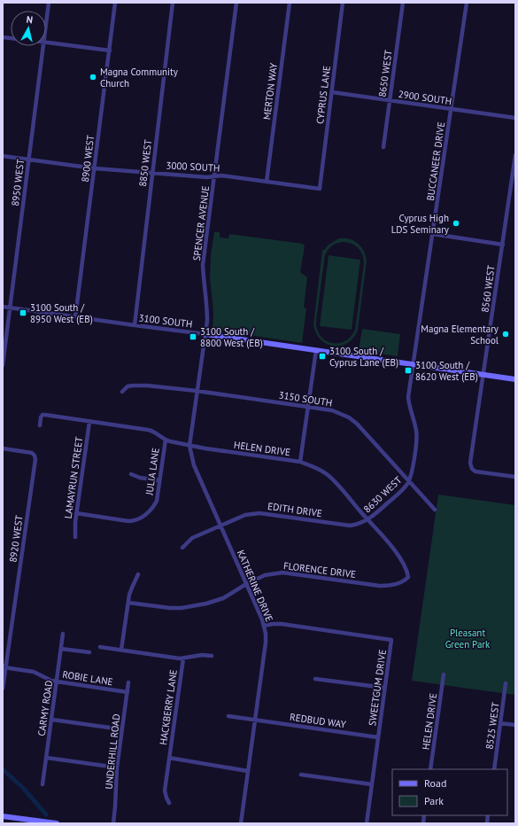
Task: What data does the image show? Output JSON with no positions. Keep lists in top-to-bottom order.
{
  "streets": {
    "street": [
      "8650 WEST",
      "MERTON WAY",
      "CYPRUS LANE",
      "2900 SOUTH",
      "8900 WEST",
      "BUCCANEER DRIVE",
      "8850 WEST",
      "3000 SOUTH",
      "8950 WEST",
      "SPENCER AVENUE",
      "8560 WEST",
      "3100 SOUTH",
      "3150 SOUTH",
      "HELEN DRIVE",
      "JULIA LANE",
      "LAMAYRUN STREET",
      "8630 WEST",
      "EDITH DRIVE",
      "8920 WEST",
      "FLORENCE DRIVE",
      "KATHERINE DRIVE",
      "ROBIE LANE",
      "SWEETGUM DRIVE",
      "HACKBERRY LANE",
      "CARMY ROAD",
      "REDBUD WAY",
      "8525 WEST",
      "UNDERHILL ROAD"
    ]
  },
  "crossings": [
    ["8650 WEST", "2900 SOUTH"],
    ["MERTON WAY", "3000 SOUTH"],
    ["CYPRUS LANE", "2900 SOUTH"],
    ["CYPRUS LANE", "3000 SOUTH"],
    ["2900 SOUTH", "BUCCANEER DRIVE"],
    ["8900 WEST", "3000 SOUTH"],
    ["8900 WEST", "3100 SOUTH"],
    ["BUCCANEER DRIVE", "3100 SOUTH"],
    ["BUCCANEER DRIVE", "3150 SOUTH"],
    ["BUCCANEER DRIVE", "8630 WEST"],
    ["8850 WEST", "3000 SOUTH"],
    ["8850 WEST", "3100 SOUTH"],
    ["3000 SOUTH", "8950 WEST"],
    ["3000 SOUTH", "SPENCER AVENUE"],
    ["8950 WEST", "3100 SOUTH"],
    ["SPENCER AVENUE", "3100 SOUTH"],
    ["SPENCER AVENUE", "3150 SOUTH"],
    ["SPENCER AVENUE", "HELEN DRIVE"],
    ["SPENCER AVENUE", "KATHERINE DRIVE"],
    ["8560 WEST", "3100 SOUTH"],
    ["3150 SOUTH", "8630 WEST"],
    ["HELEN DRIVE", "JULIA LANE"],
    ["HELEN DRIVE", "LAMAYRUN STREET"],
    ["HELEN DRIVE", "8630 WEST"],
    ["HELEN DRIVE", "EDITH DRIVE"],
    ["HELEN DRIVE", "FLORENCE DRIVE"],
    ["HELEN DRIVE", "KATHERINE DRIVE"],
    ["JULIA LANE", "LAMAYRUN STREET"],
    ["8630 WEST", "EDITH DRIVE"],
    ["EDITH DRIVE", "KATHERINE DRIVE"],
    ["8920 WEST", "ROBIE LANE"],
    ["FLORENCE DRIVE", "KATHERINE DRIVE"],
    ["KATHERINE DRIVE", "SWEETGUM DRIVE"],
    ["KATHERINE DRIVE", "REDBUD WAY"],
    ["ROBIE LANE", "CARMY ROAD"],
    ["ROBIE LANE", "UNDERHILL ROAD"],
    ["SWEETGUM DRIVE", "REDBUD WAY"]
  ],
  "parks": ["Pleasant Green Park"],
  "places": {
    "other": ["Magna Community Church", "Cyprus High LDS Seminary", "Magna Elementary School"],
    "transit": [
      "3100 South / 8950 West (EB)",
      "3100 South / 8800 West (EB)",
      "3100 South / Cyprus Lane (EB)",
      "3100 South / 8620 West (EB)"
    ]
  },
  "legend": ["Road", "Park"],
  "north": "top"
}
